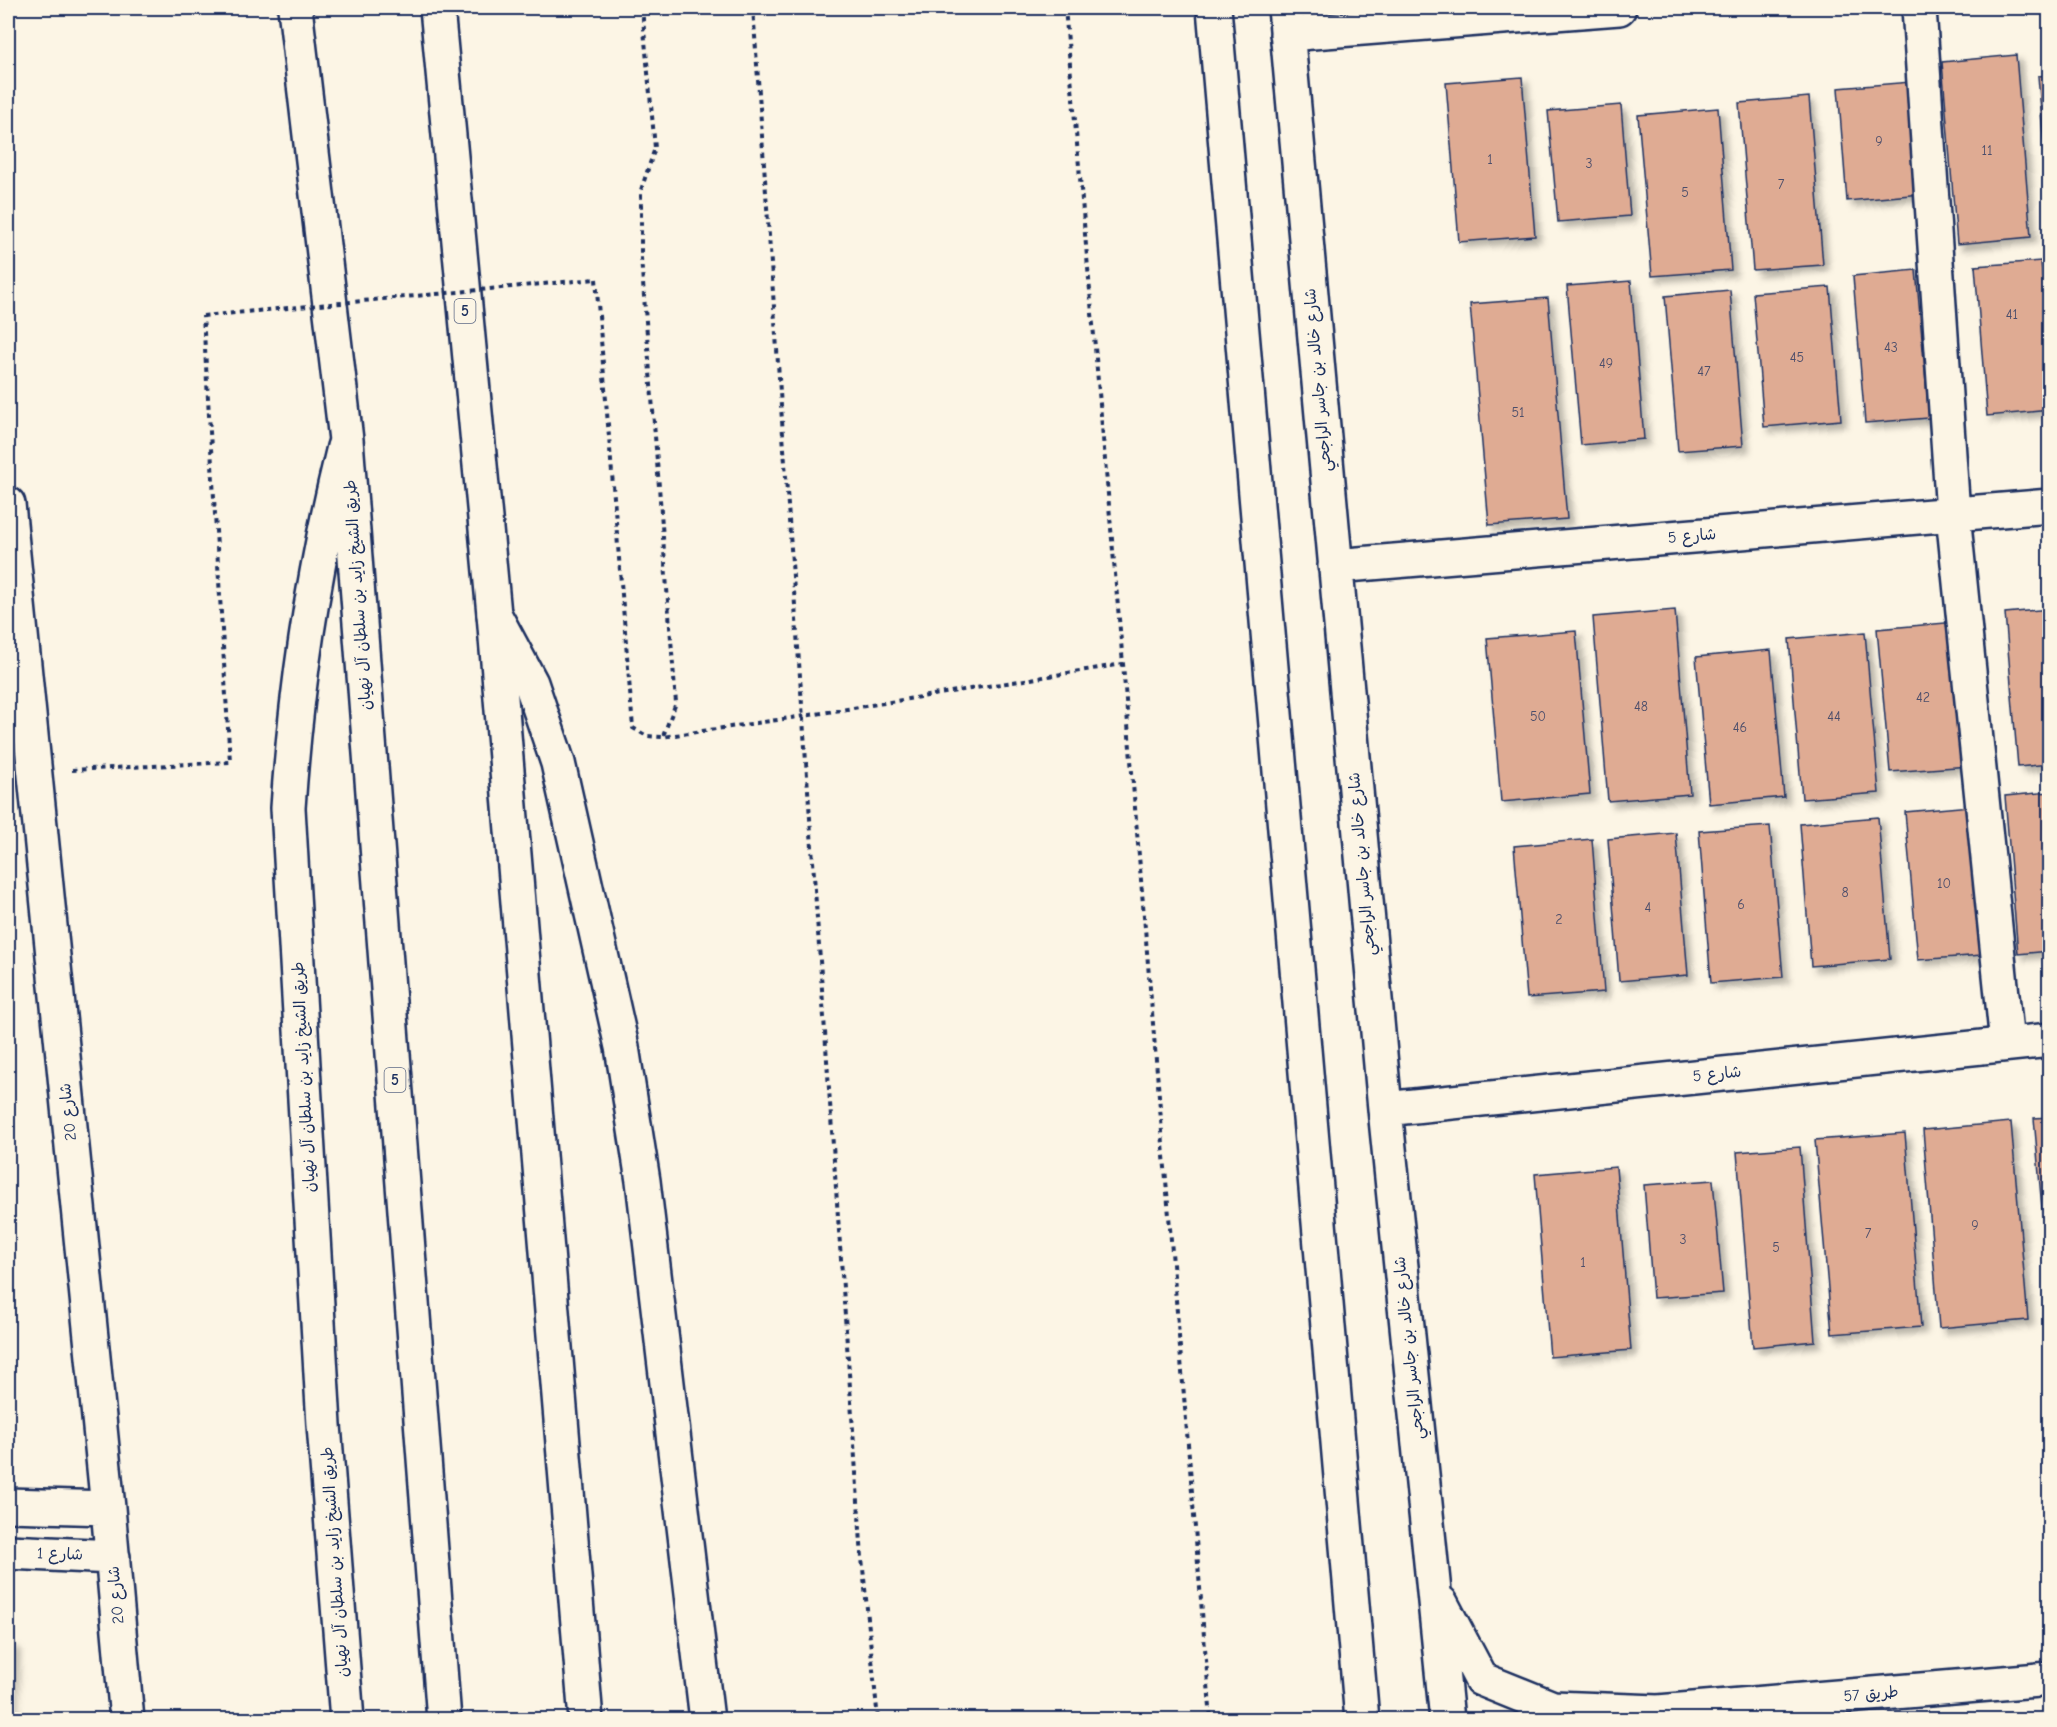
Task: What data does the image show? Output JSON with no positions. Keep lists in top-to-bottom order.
{
  "streets": {
    "main road": [
      "5",
      "شارع خالد بن جاسر الراجحي",
      "شارع 5",
      "طريق الشيخ زايد بن سلطان آل نهيان",
      "شارع 20",
      "شارع 1",
      "طريق 57"
    ]
  },
  "crossings": [
    ["شارع خالد بن جاسر الراجحي", "شارع 5"],
    ["شارع خالد بن جاسر الراجحي", "طريق 57"],
    ["شارع 20", "شارع 1"]
  ],
  "house_numbers": [
    "9",
    "11",
    "1",
    "3",
    "7",
    "5",
    "41",
    "43",
    "45",
    "49",
    "47",
    "51",
    "42",
    "48",
    "50",
    "44",
    "46",
    "10",
    "8",
    "6",
    "4",
    "2",
    "9",
    "7",
    "3",
    "5",
    "1"
  ]
}
